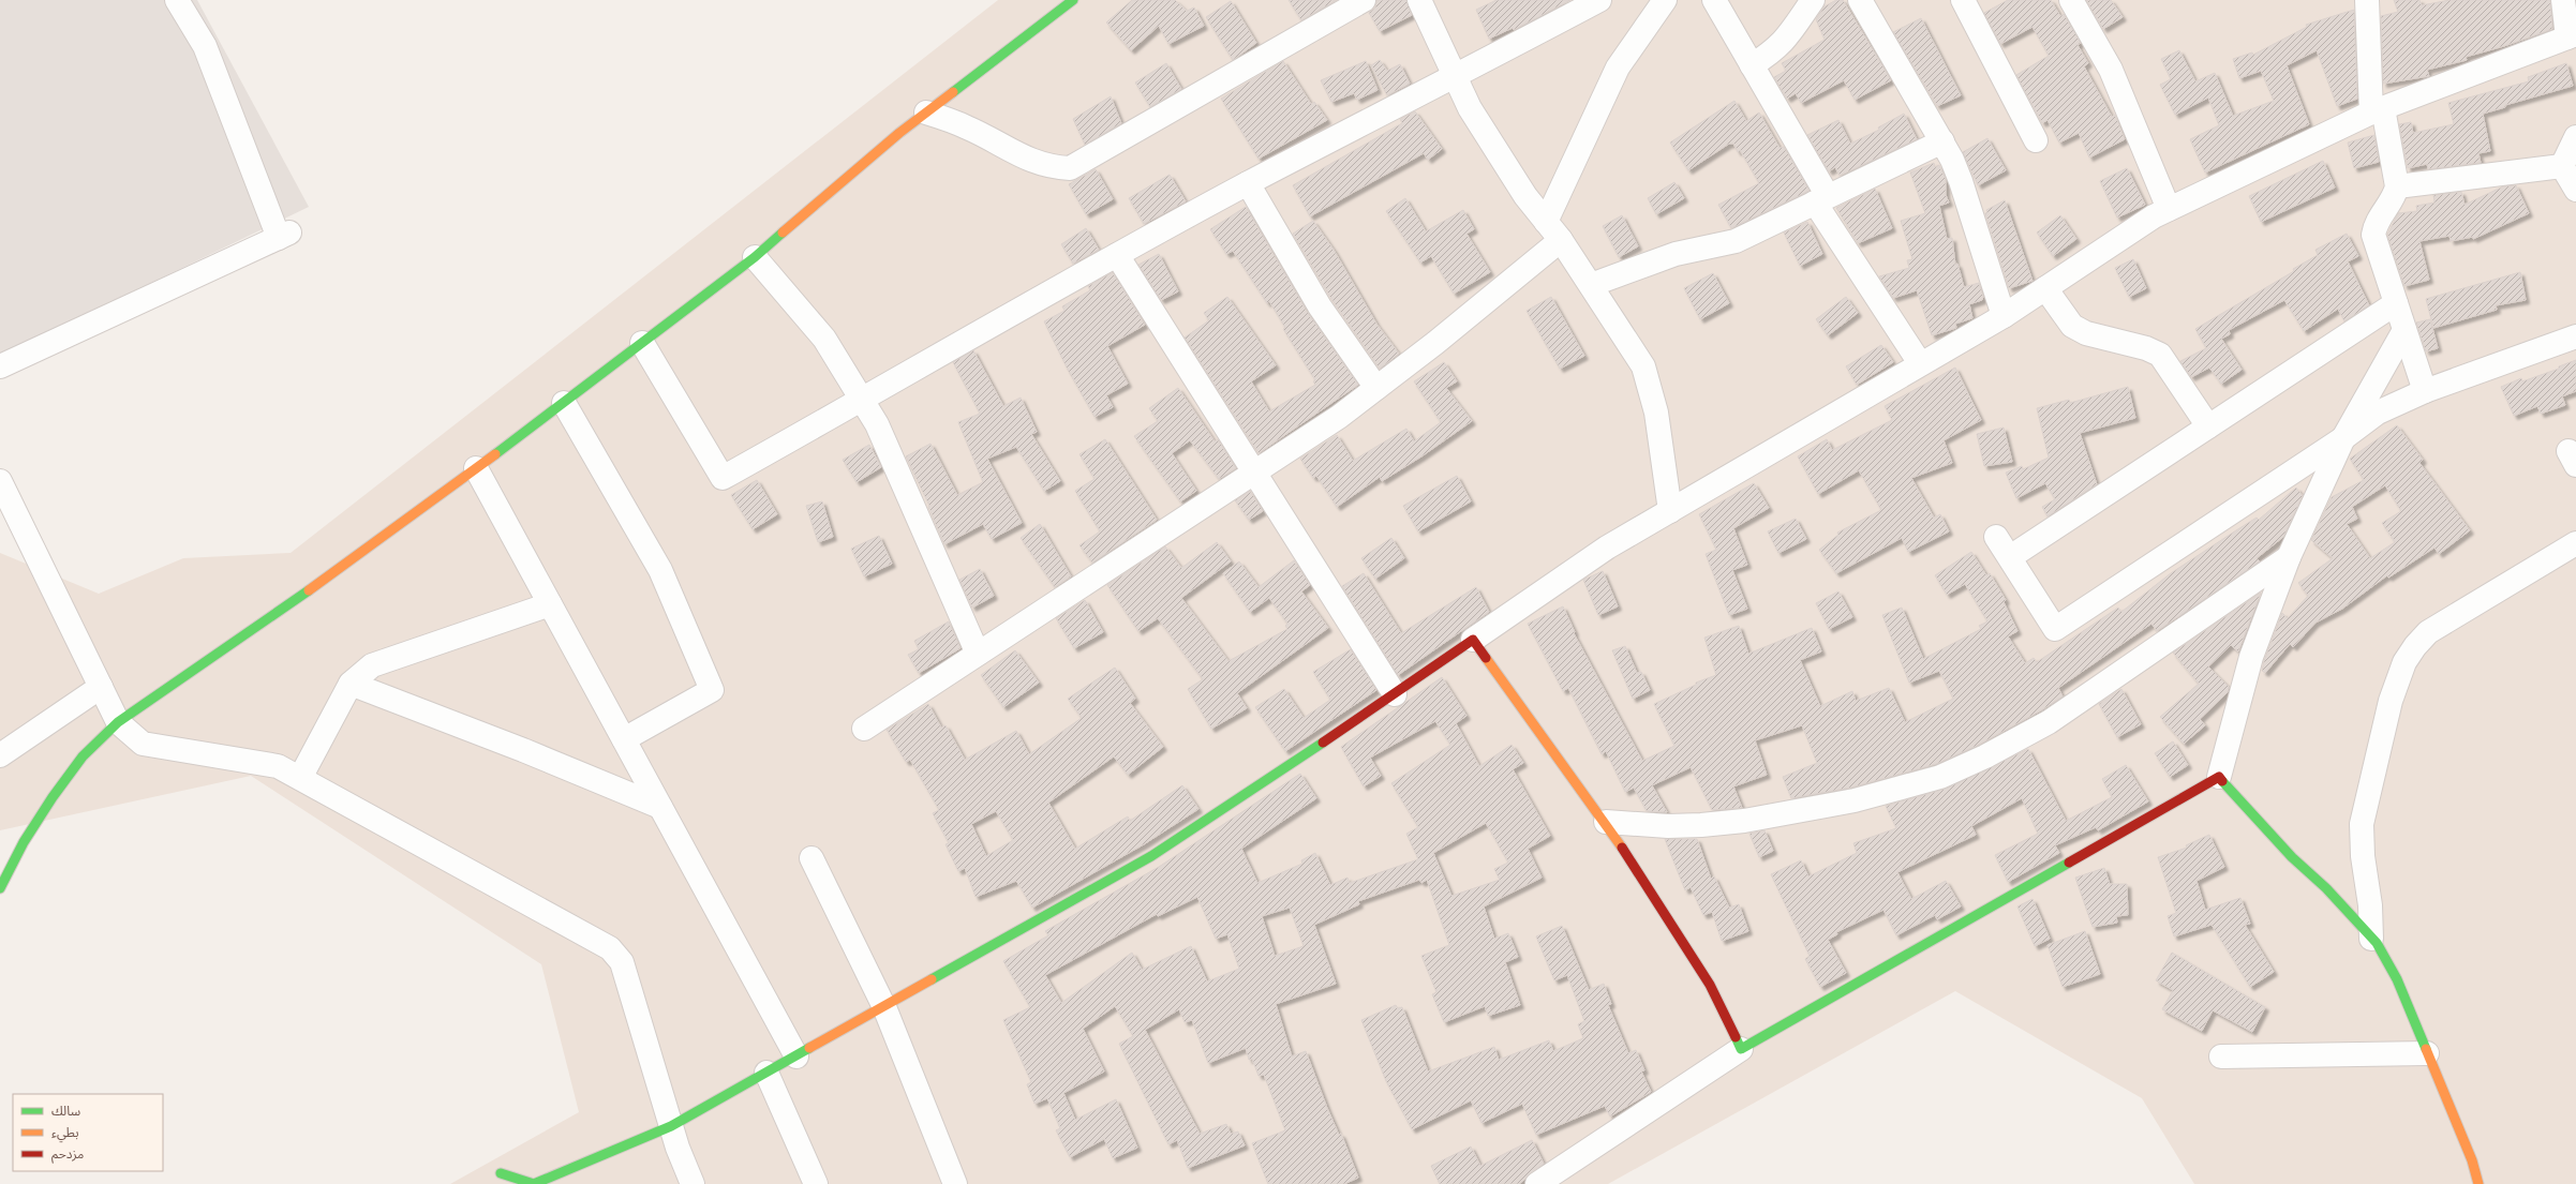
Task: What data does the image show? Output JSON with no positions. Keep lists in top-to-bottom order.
{
  "legend": ["سالك", "بطيء", "مزدحم"]
}
